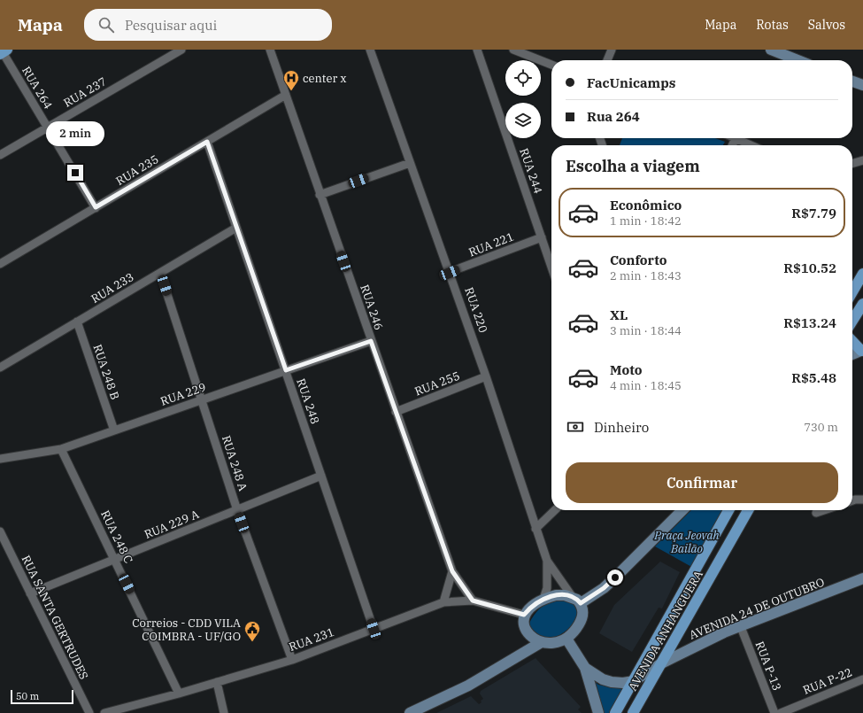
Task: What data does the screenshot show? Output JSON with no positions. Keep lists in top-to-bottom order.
{
  "streets": {
    "main road": ["AVENIDA ANHANGUERA"],
    "street": [
      "RUA 264",
      "RUA 237",
      "RUA 235",
      "RUA 244",
      "RUA 221",
      "RUA 233",
      "RUA 246",
      "RUA 220",
      "RUA 248 B",
      "RUA 255",
      "RUA 229",
      "RUA 248",
      "RUA 248 A",
      "RUA 229 A",
      "RUA 248 C",
      "AVENIDA 24 DE OUTUBRO",
      "RUA SANTA GERTRUDES",
      "RUA 231",
      "RUA P-13",
      "RUA P-22"
    ]
  },
  "crossings": [
    ["RUA 264", "RUA 237"],
    ["RUA 264", "RUA 235"],
    ["RUA 235", "RUA 246"],
    ["RUA 235", "RUA 248"],
    ["RUA 244", "RUA 221"],
    ["RUA 221", "RUA 220"],
    ["RUA 233", "RUA 248 B"],
    ["RUA 233", "RUA 248"],
    ["RUA 233", "RUA 248 A"],
    ["RUA 246", "RUA 255"],
    ["RUA 246", "RUA 229"],
    ["RUA 246", "RUA 231"],
    ["RUA 220", "RUA 255"],
    ["RUA 220", "RUA 231"],
    ["RUA 248 B", "RUA 229"],
    ["RUA 229", "RUA 248"],
    ["RUA 229", "RUA 248 A"],
    ["RUA 229", "RUA 248 C"],
    ["RUA 248", "RUA 229 A"],
    ["RUA 248", "RUA 231"],
    ["RUA 248 A", "RUA 229 A"],
    ["RUA 248 A", "RUA 231"],
    ["RUA 229 A", "RUA 248 C"],
    ["RUA 229 A", "RUA SANTA GERTRUDES"],
    ["RUA 248 C", "RUA 231"],
    ["AVENIDA 24 DE OUTUBRO", "AVENIDA ANHANGUERA"],
    ["AVENIDA 24 DE OUTUBRO", "RUA P-13"]
  ],
  "parks": ["Praça Jeovah Bailão"],
  "places": {
    "hospital": ["center x"],
    "public building": ["Correios - CDD VILA COIMBRA - UF/GO"]
  },
  "scale_bar": "50 m",
  "page": {
    "header": "Mapa",
    "search": "Pesquisar aqui",
    "nav": ["Mapa", "Rotas", "Salvos"],
    "banner": ["FacUnicamps", "Rua 264"],
    "bubble": "2 min",
    "heading": "Escolha a viagem",
    "list": [
      {
        "name": "Econômico",
        "note": "1 min · 18:42",
        "value": "R$7.79"
      },
      {
        "name": "Conforto",
        "note": "2 min · 18:43",
        "value": "R$10.52"
      },
      {
        "name": "XL",
        "note": "3 min · 18:44",
        "value": "R$13.24"
      },
      {
        "name": "Moto",
        "note": "4 min · 18:45",
        "value": "R$5.48"
      }
    ],
    "pay": ["Dinheiro", "730 m"],
    "buttons": "Confirmar",
    "scale": "50 m"
  }
}
